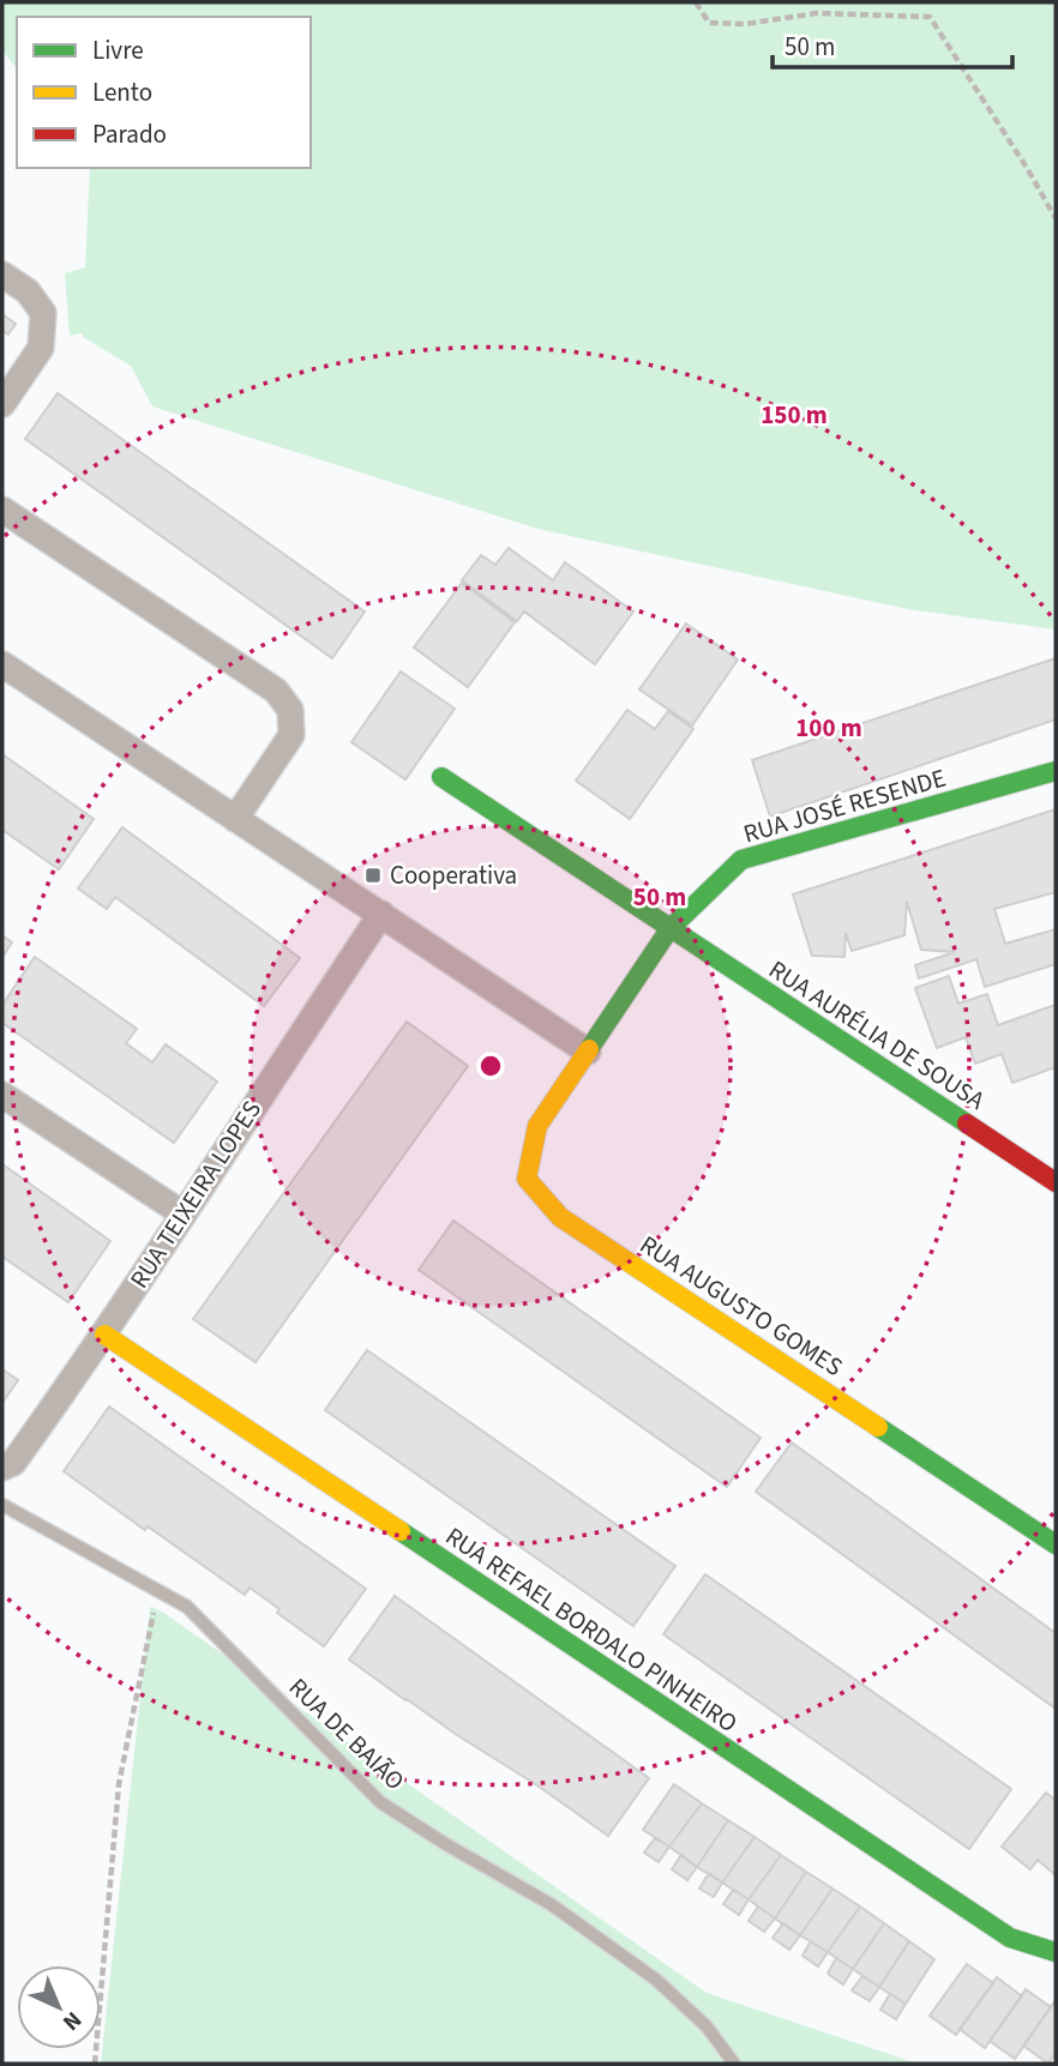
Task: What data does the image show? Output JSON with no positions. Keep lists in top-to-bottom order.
{
  "streets": {
    "street": [
      "RUA JOSÉ RESENDE",
      "RUA AURÉLIA DE SOUSA",
      "RUA TEIXEIRA LOPES",
      "RUA AUGUSTO GOMES",
      "RUA REFAEL BORDALO PINHEIRO"
    ],
    "lane": ["RUA DE BAIÃO"]
  },
  "crossings": [
    ["RUA JOSÉ RESENDE", "RUA AURÉLIA DE SOUSA"],
    ["RUA JOSÉ RESENDE", "RUA AUGUSTO GOMES"],
    ["RUA TEIXEIRA LOPES", "RUA REFAEL BORDALO PINHEIRO"]
  ],
  "places": {
    "transit": ["Cooperativa"]
  },
  "legend": ["Livre", "Lento", "Parado"],
  "scale_bar": "50 m",
  "north": "bottom right",
  "rings": ["150 m", "100 m", "50 m"]
}
